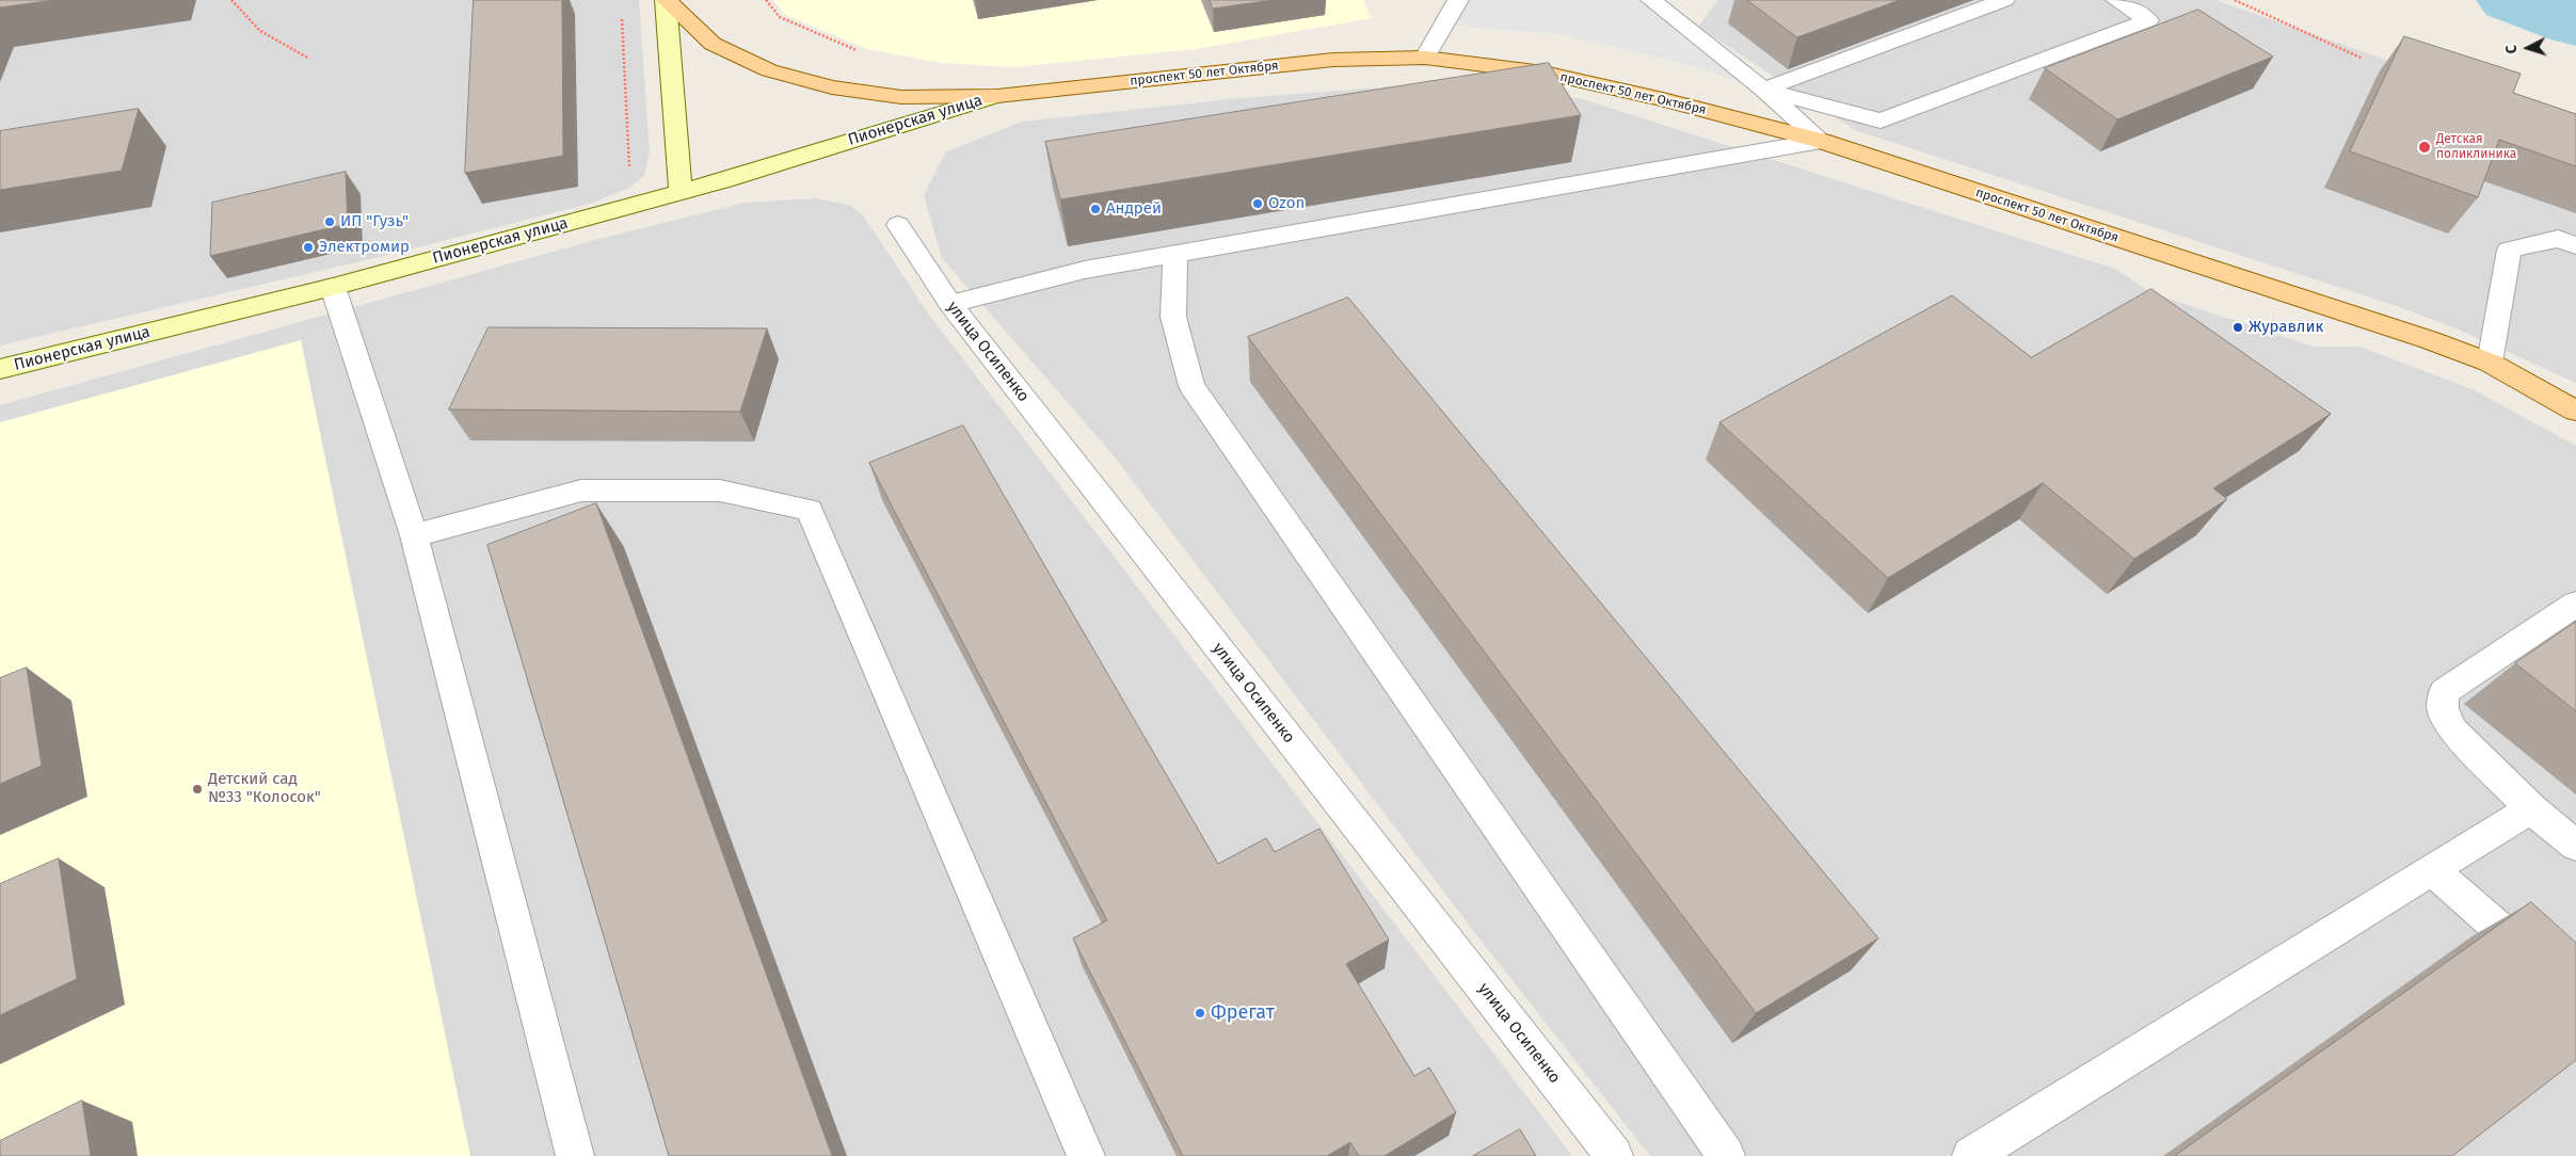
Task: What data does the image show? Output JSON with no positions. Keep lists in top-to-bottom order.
{
  "streets": {
    "main road": ["проспект 50 лет Октября", "Пионерская улица"],
    "street": ["улица Осипенко"]
  },
  "crossings": [
    ["проспект 50 лет Октября", "Пионерская улица"]
  ],
  "places": [
    "Детская поликлиника",
    "Ozon",
    "Андрей",
    "ИП \"Гузь\"",
    "Электромир",
    "Журавлик",
    "Детский сад №33 \"Колосок\"",
    "Фрегат"
  ],
  "north": "left"
}
